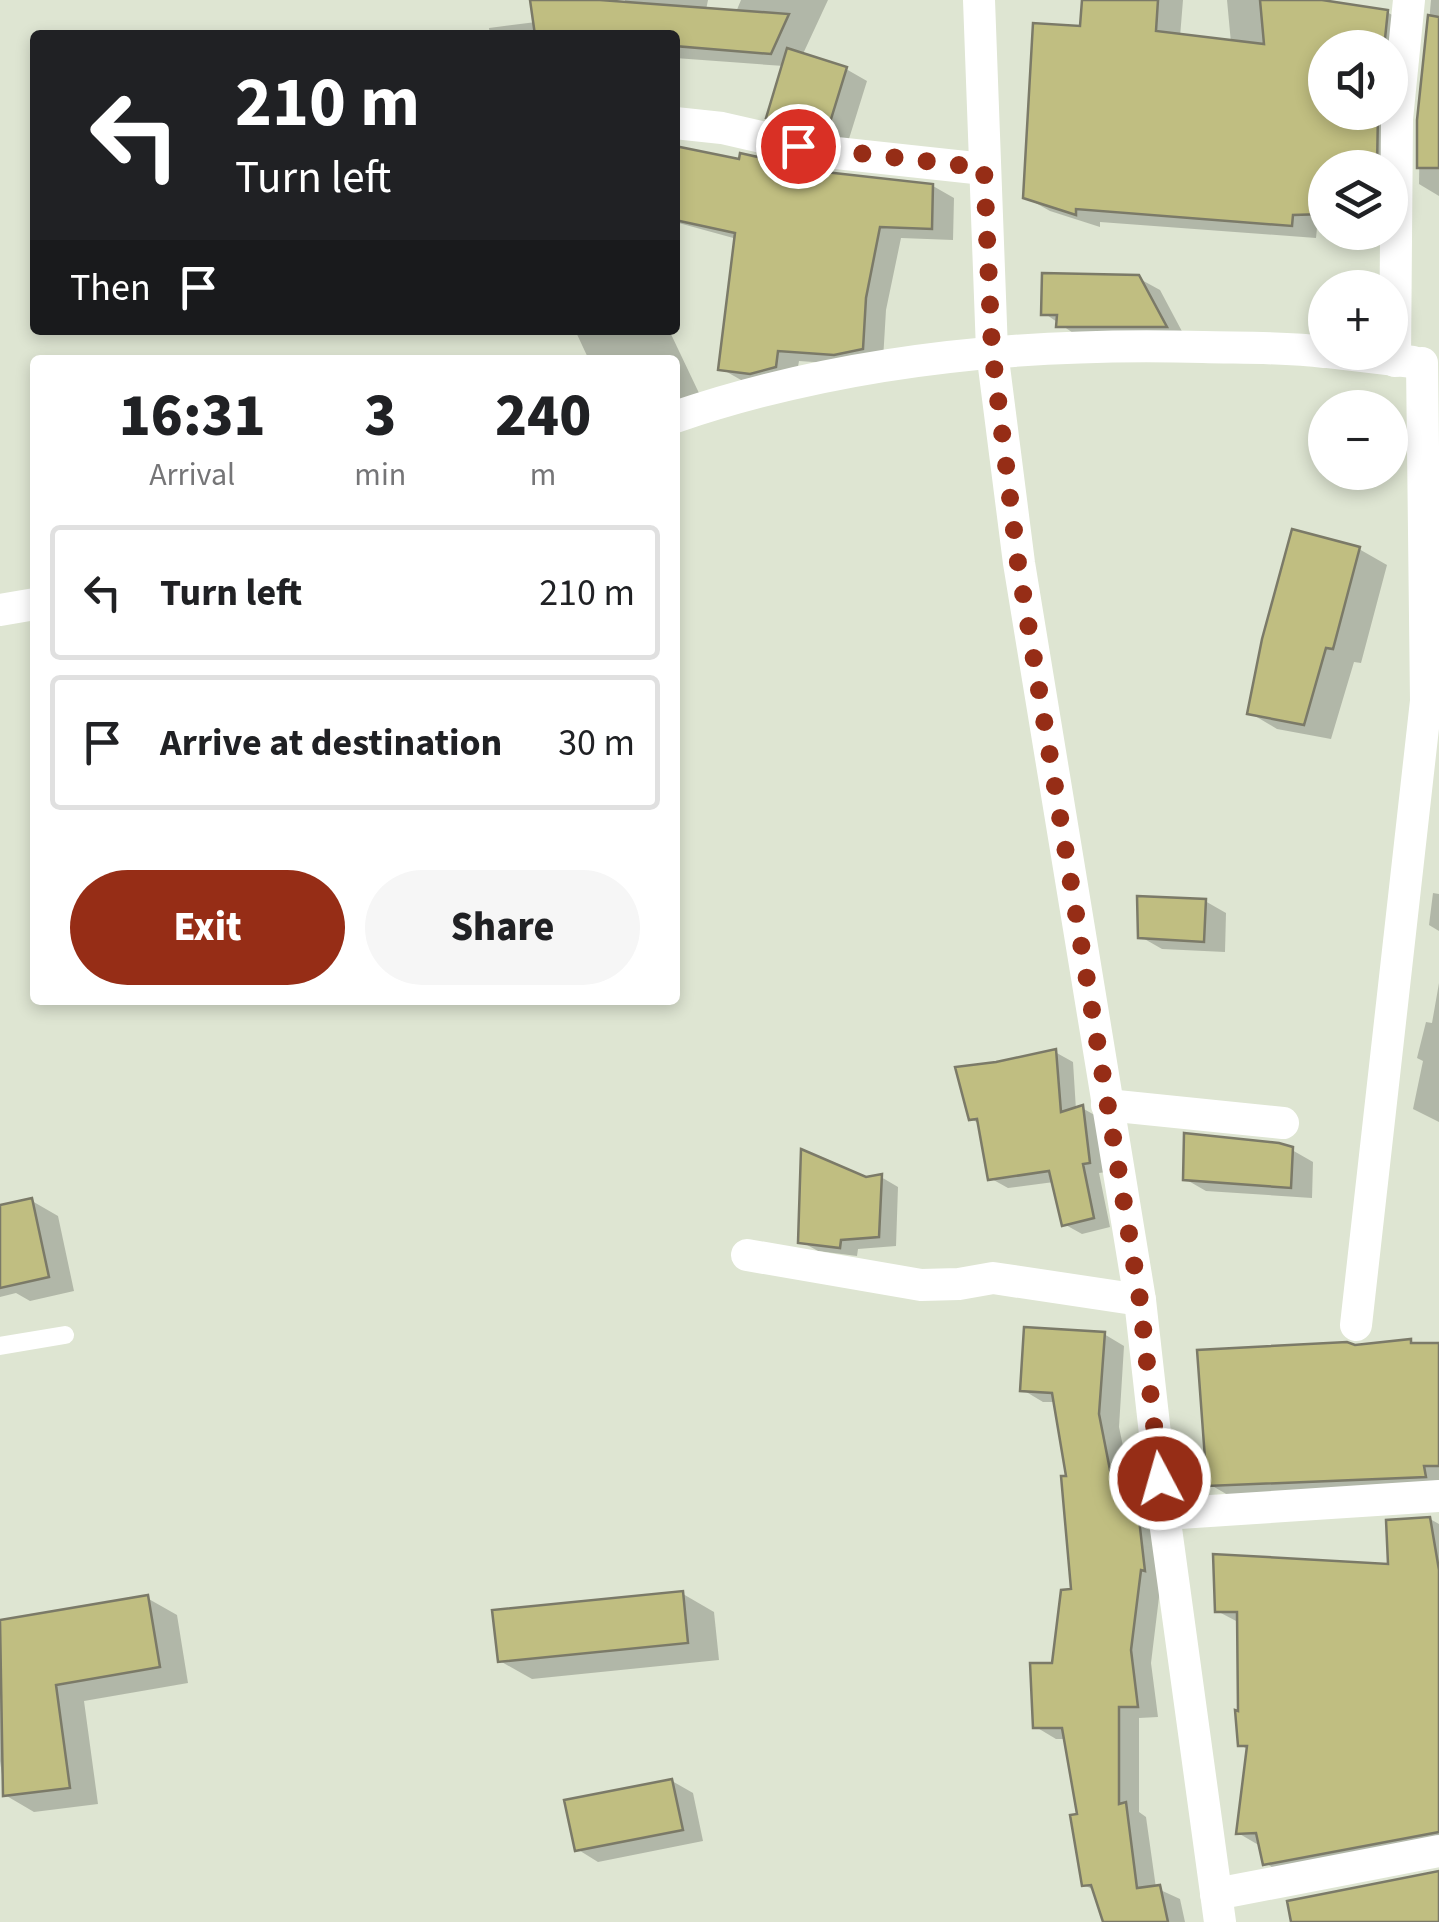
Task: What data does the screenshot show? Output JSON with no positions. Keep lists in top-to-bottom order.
{
  "page": {
    "map_buttons": ["+", "−"],
    "turn": ["210 m", "Turn left"],
    "then": "Then",
    "eta": [
      "16:31",
      "Arrival",
      "3",
      "min",
      "240",
      "m"
    ],
    "list": [
      {
        "name": "Turn left",
        "value": "210 m"
      },
      {
        "name": "Arrive at destination",
        "value": "30 m"
      }
    ],
    "buttons": ["Exit", "Share"]
  }
}
